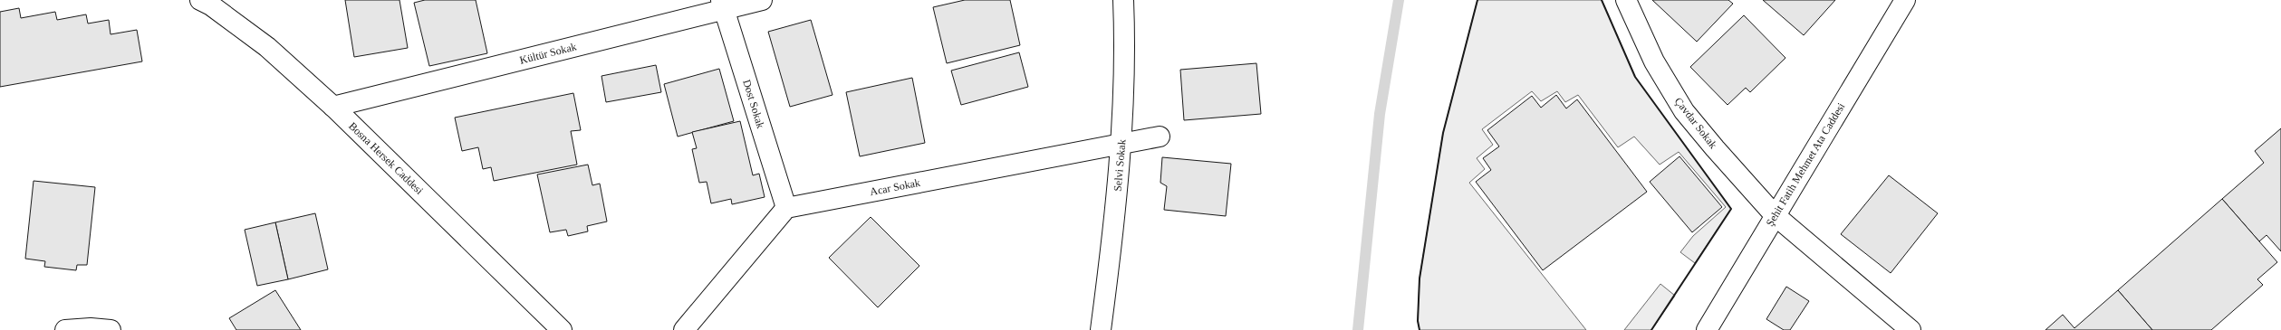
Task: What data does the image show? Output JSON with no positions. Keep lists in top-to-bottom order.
{
  "streets": {
    "street": [
      "Kültür Sokak",
      "Dost Sokak",
      "Çavdar Sokak",
      "Bosna Hersek Caddesi",
      "Şehit Fatih Mehmet Ata Caddesi",
      "Selvi Sokak",
      "Acar Sokak"
    ]
  },
  "crossings": [
    ["Kültür Sokak", "Dost Sokak"],
    ["Kültür Sokak", "Bosna Hersek Caddesi"],
    ["Dost Sokak", "Acar Sokak"],
    ["Çavdar Sokak", "Şehit Fatih Mehmet Ata Caddesi"],
    ["Selvi Sokak", "Acar Sokak"]
  ]
}
